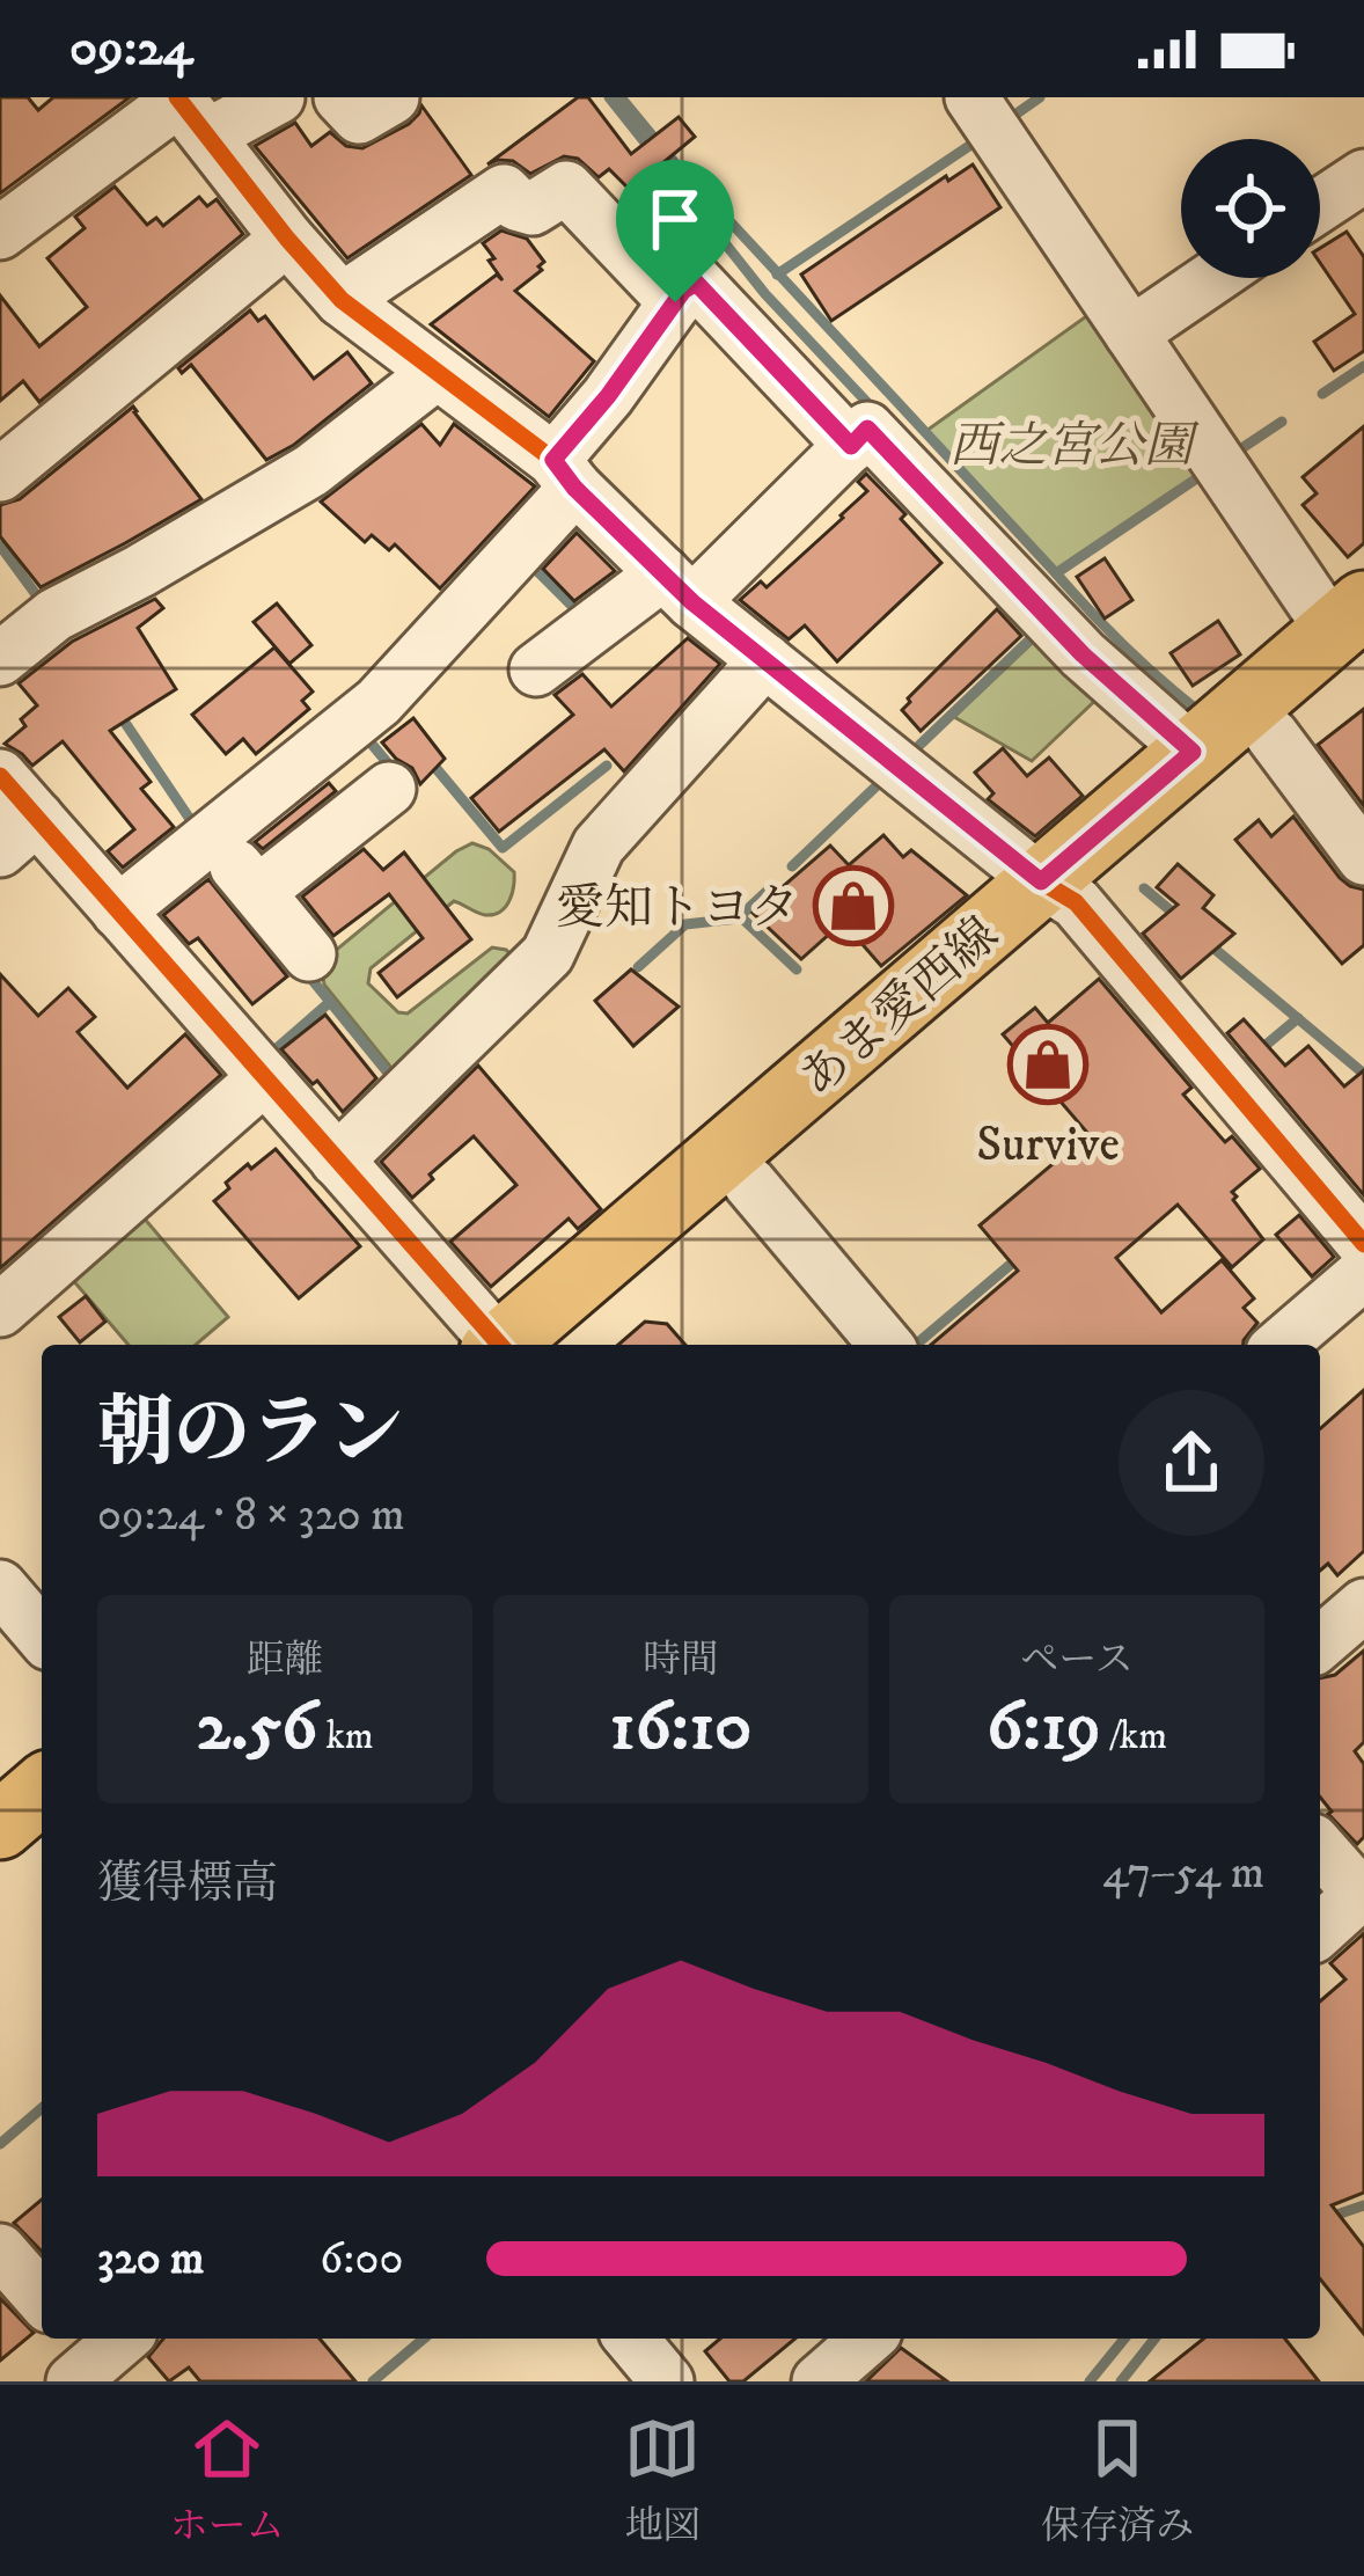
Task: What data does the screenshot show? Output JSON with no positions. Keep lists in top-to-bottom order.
{
  "streets": {
    "main road": ["あま愛西線"]
  },
  "parks": ["西之宮公園"],
  "places": {
    "shop": ["愛知トヨタ", "Survive"]
  },
  "page": {
    "status": "09:24",
    "heading": ["朝のラン", "09:24 · 8 × 320 m"],
    "stats": [
      ["距離", "2.56 km"],
      ["時間", "16:10"],
      ["ペース", "6:19 /km"]
    ],
    "chart": ["獲得標高", "47–54 m"],
    "list": [
      {
        "name": "320 m",
        "note": "6:00"
      }
    ],
    "tabs": ["ホーム", "地図", "保存済み"]
  }
}
